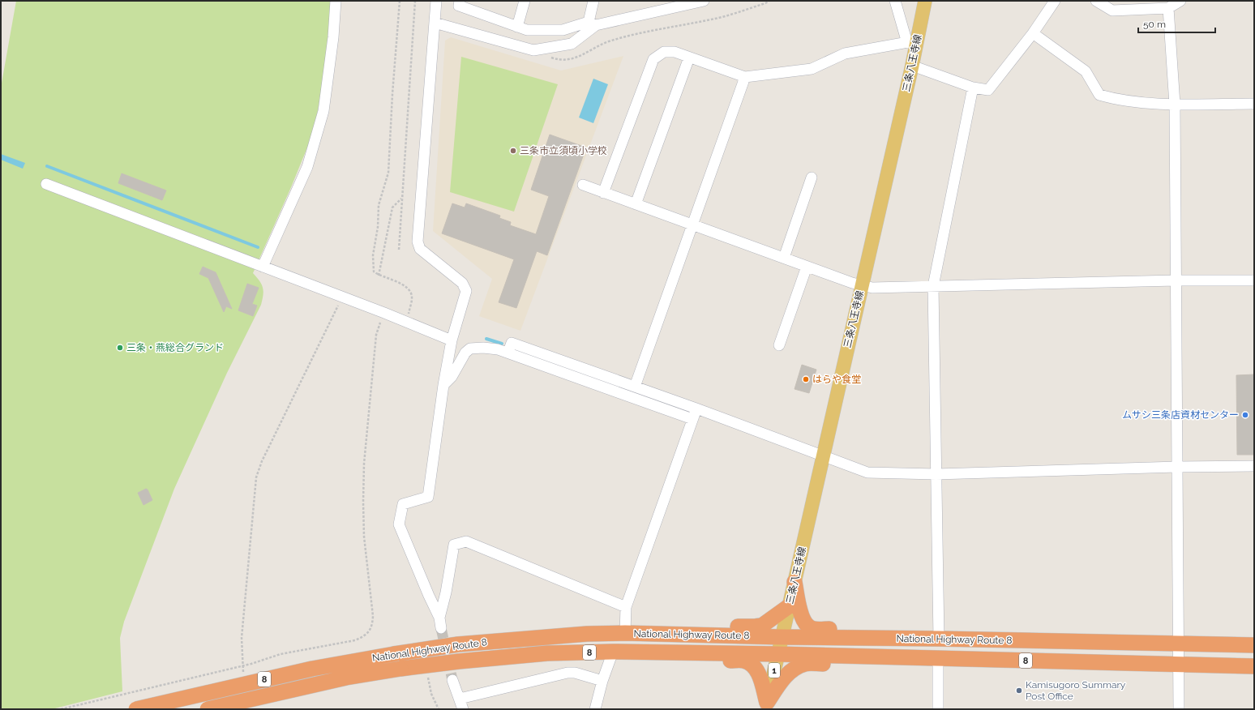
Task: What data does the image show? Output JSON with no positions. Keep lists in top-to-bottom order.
{
  "streets": {
    "highway": ["National Highway Route 8", "8"],
    "main road": ["三条八王寺線", "1"]
  },
  "crossings": [
    ["三条八王寺線", "National Highway Route 8"],
    ["三条八王寺線", "1"],
    ["National Highway Route 8", "1"]
  ],
  "places": [
    "三条市立須頃小学校",
    "三条・燕総合グランド",
    "はらや食堂",
    "ムサシ三条店資材センター",
    "Kamisugoro Summary Post Office"
  ],
  "scale_bar": "50 m"
}
